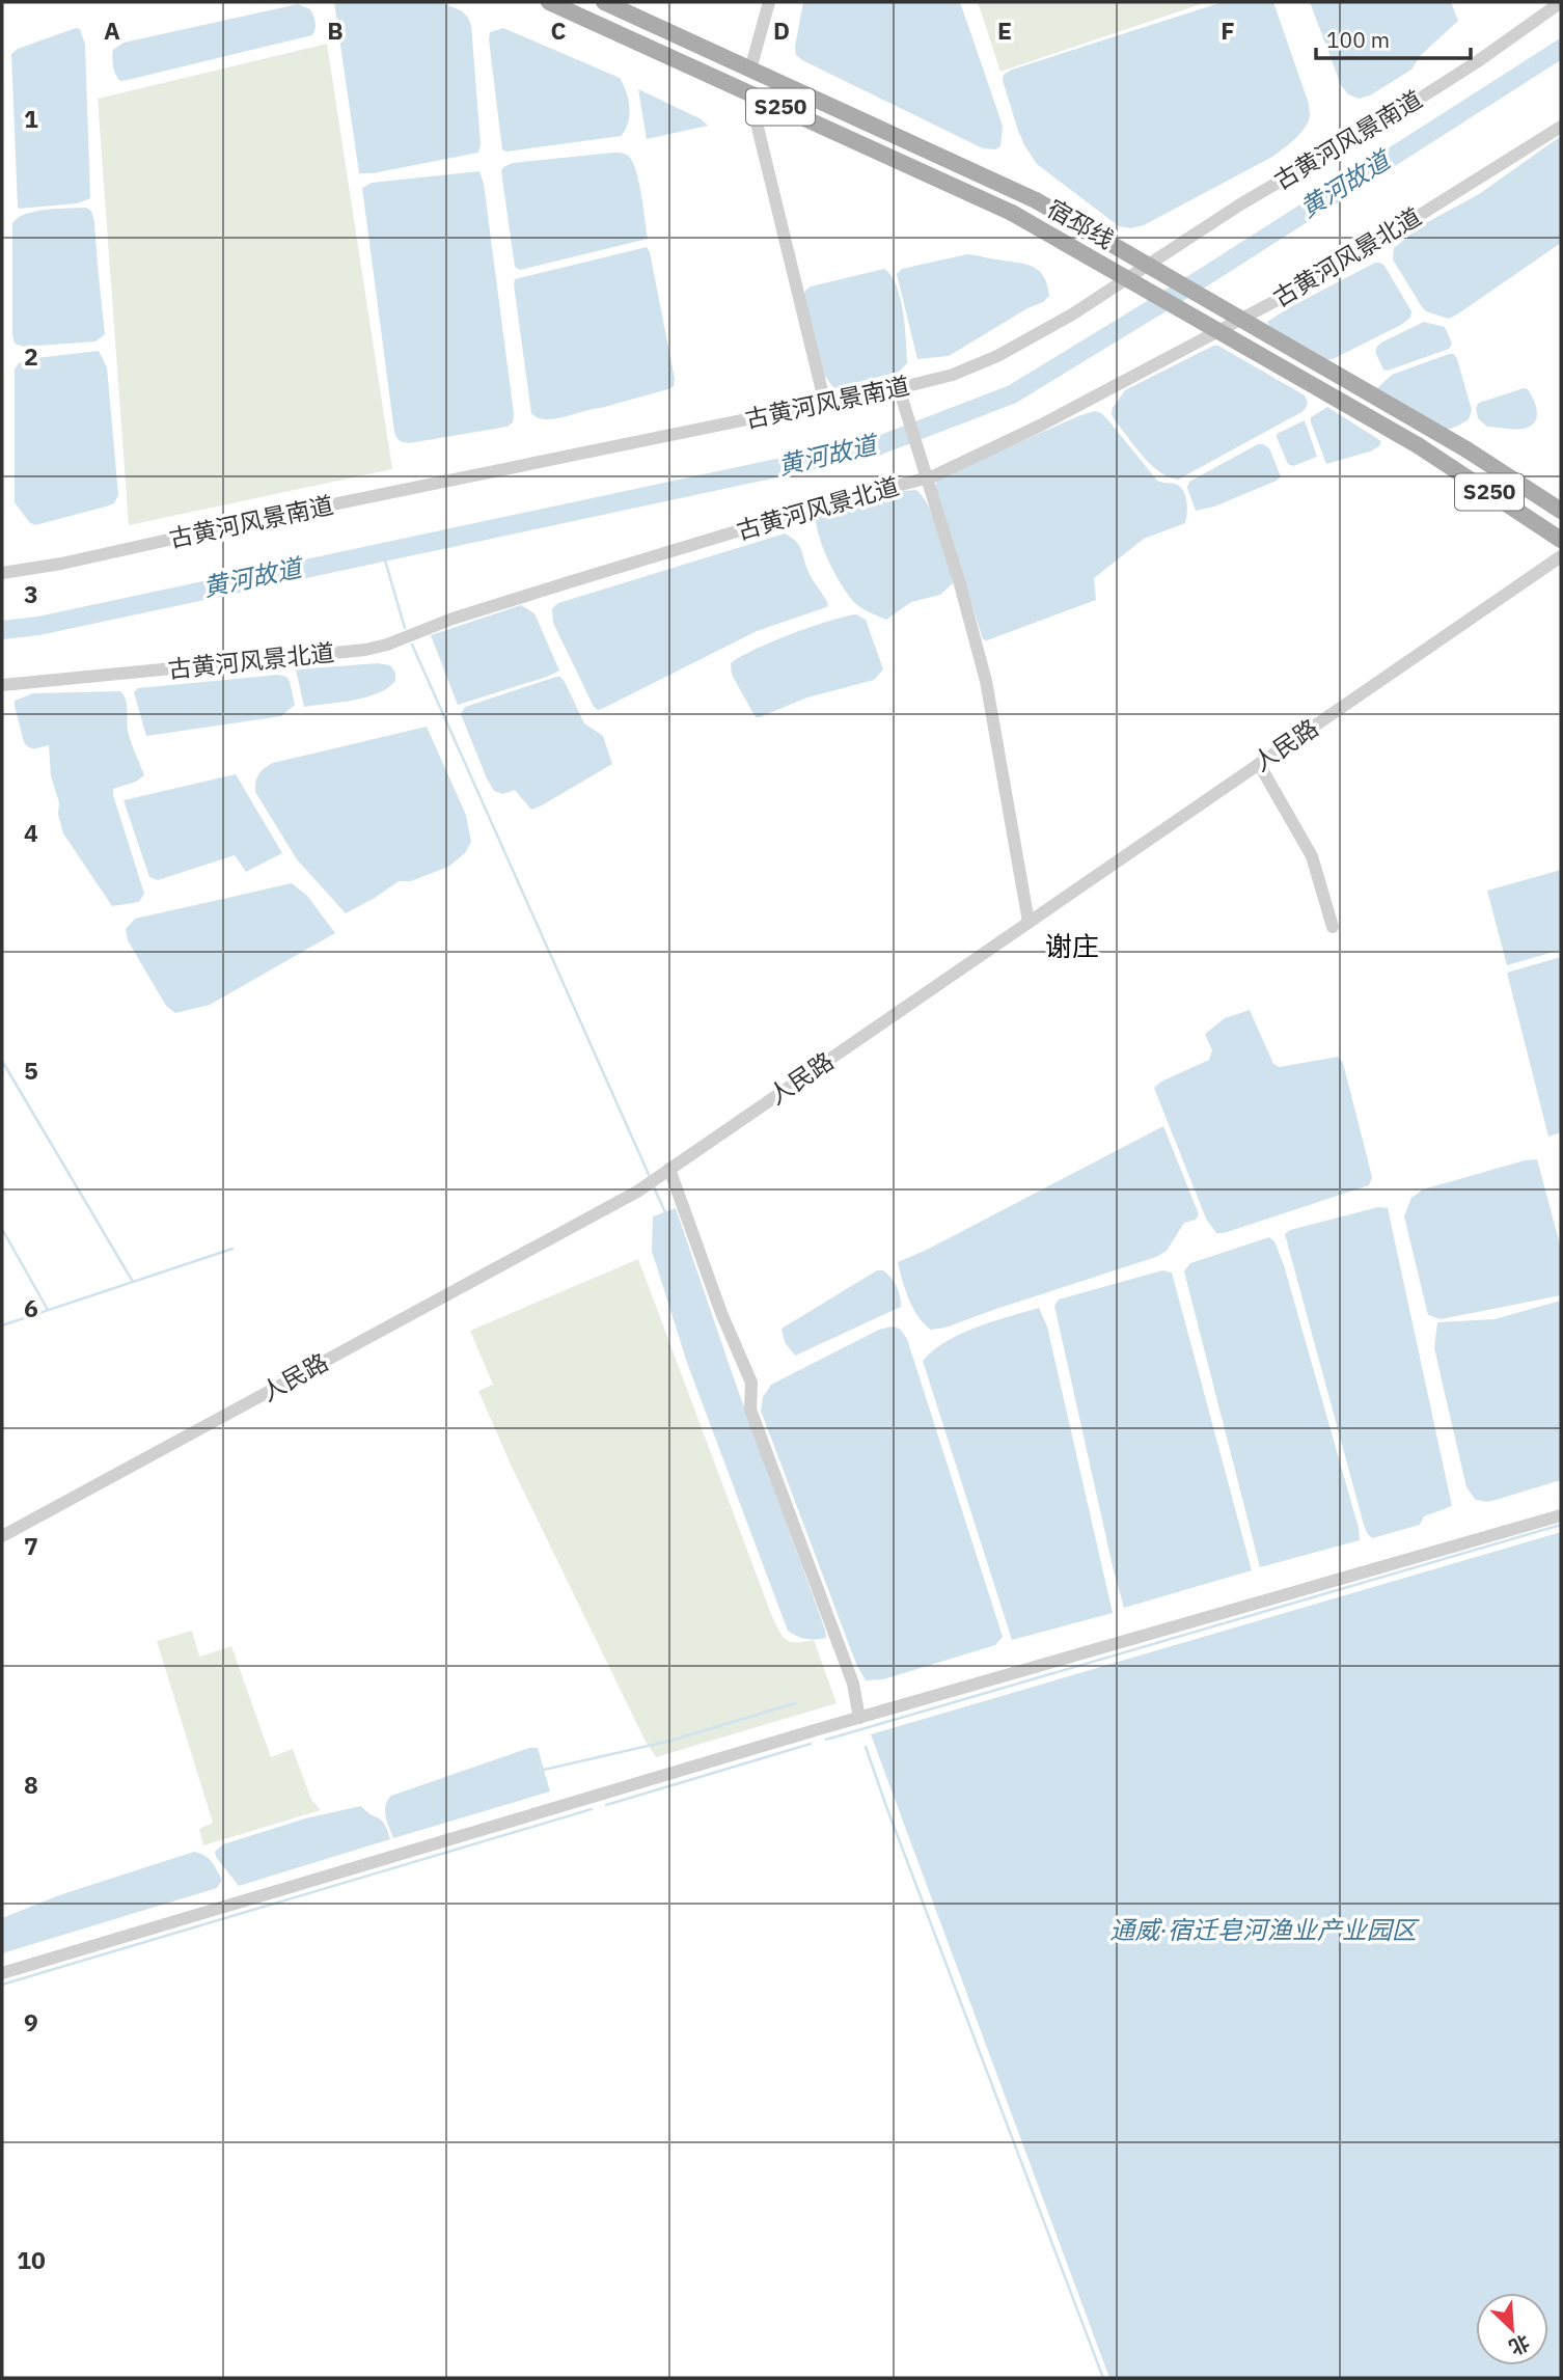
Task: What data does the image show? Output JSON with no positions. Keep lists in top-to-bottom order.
{
  "streets": {
    "main road": ["S250", "宿邳线"],
    "street": ["古黄河风景南道", "古黄河风景北道", "人民路"]
  },
  "districts": ["谢庄"],
  "water": ["黄河故道", "通威·宿迁皂河渔业产业园区"],
  "scale_bar": "100 m",
  "north": "bottom right",
  "grid": {
    "columns": [
      "A",
      "B",
      "C",
      "D",
      "E",
      "F"
    ],
    "rows": [
      "1",
      "2",
      "3",
      "4",
      "5",
      "6",
      "7",
      "8",
      "9",
      "10"
    ]
  }
}
